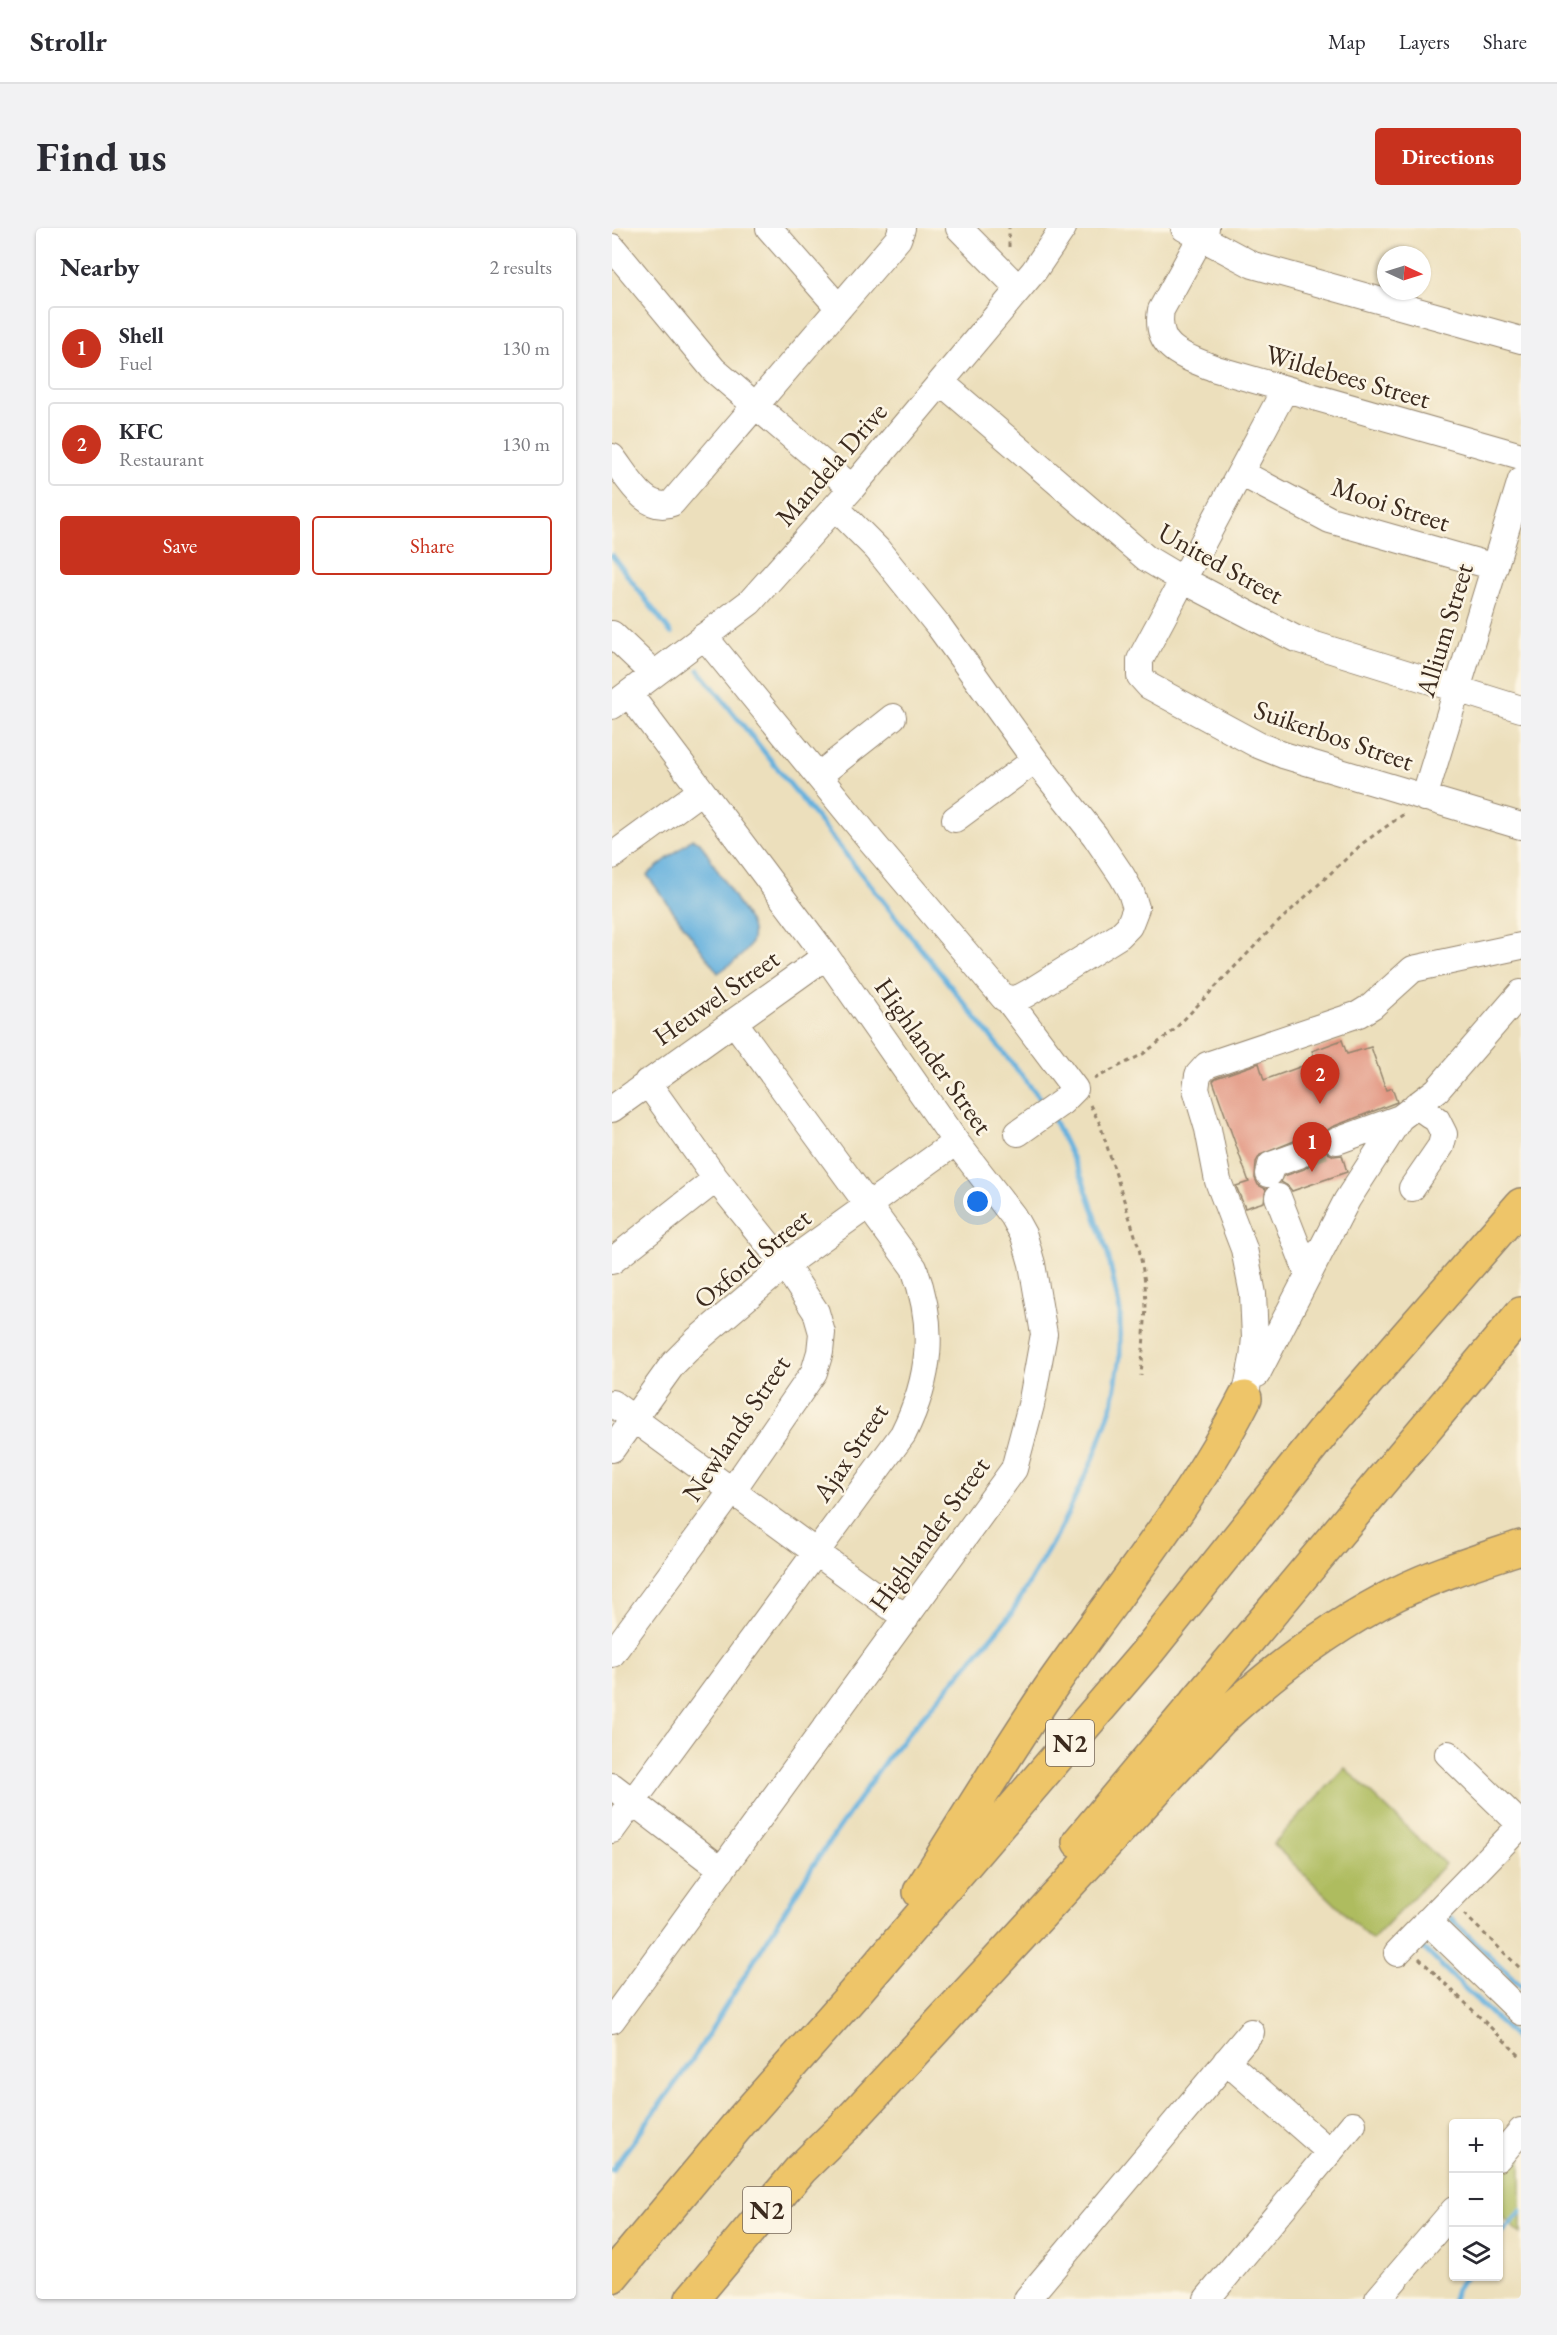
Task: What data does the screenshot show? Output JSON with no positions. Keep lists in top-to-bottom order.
{
  "streets": {
    "highway": ["N2"],
    "street": [
      "Wildebees Street",
      "Mandela Drive",
      "Mooi Street",
      "United Street",
      "Allium Street",
      "Suikerbos Street",
      "Heuwel Street",
      "Highlander Street",
      "Oxford Street",
      "Newlands Street",
      "Ajax Street"
    ]
  },
  "crossings": [
    ["Mandela Drive", "United Street"],
    ["Mandela Drive", "Highlander Street"],
    ["Mooi Street", "Allium Street"],
    ["United Street", "Allium Street"],
    ["United Street", "Suikerbos Street"],
    ["Allium Street", "Suikerbos Street"],
    ["Heuwel Street", "Highlander Street"],
    ["Heuwel Street", "Newlands Street"],
    ["Heuwel Street", "Ajax Street"],
    ["Highlander Street", "Oxford Street"],
    ["Oxford Street", "Newlands Street"],
    ["Oxford Street", "Ajax Street"]
  ],
  "north": "right",
  "page": {
    "header": "Strollr",
    "nav": ["Map", "Layers", "Share"],
    "buttons": [
      "Directions",
      ["Save", "Share"]
    ],
    "title": "Find us",
    "heading": ["Nearby", "2 results"],
    "list": [
      {
        "mark": "1",
        "name": "Shell",
        "note": "Fuel",
        "value": "130 m"
      },
      {
        "mark": "2",
        "name": "KFC",
        "note": "Restaurant",
        "value": "130 m"
      }
    ],
    "pins": ["2", "1"],
    "map_buttons": ["+", "−"]
  }
}
